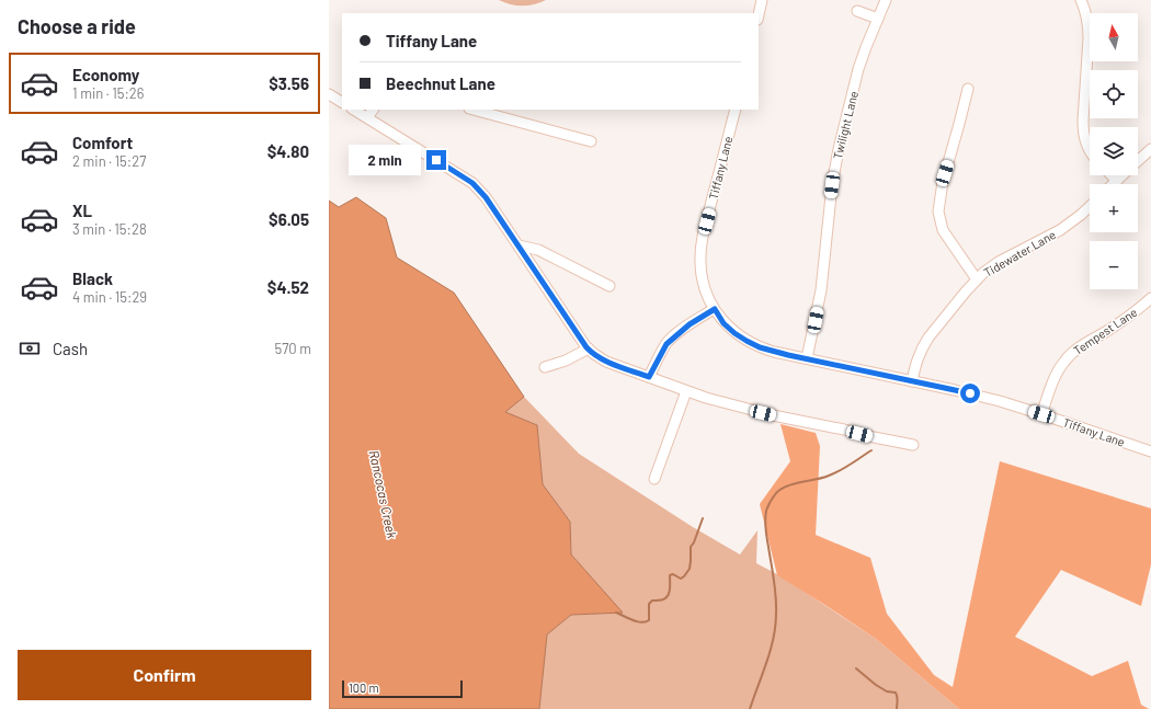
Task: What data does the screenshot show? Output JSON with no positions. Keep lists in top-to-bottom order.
{
  "streets": {
    "street": [
      "Twilight Lane",
      "Tiffany Lane",
      "Tidewater Lane",
      "Tempest Lane"
    ]
  },
  "crossings": [
    ["Twilight Lane", "Tiffany Lane"],
    ["Tiffany Lane", "Tidewater Lane"],
    ["Tiffany Lane", "Tempest Lane"]
  ],
  "water": ["Rancocas Creek"],
  "scale_bar": "100 m",
  "north": "top",
  "page": {
    "heading": "Choose a ride",
    "map_buttons": ["+", "−"],
    "banner": ["Tiffany Lane", "Beechnut Lane"],
    "list": [
      {
        "name": "Economy",
        "note": "1 min · 15:26",
        "value": "$3.56"
      },
      {
        "name": "Comfort",
        "note": "2 min · 15:27",
        "value": "$4.80"
      },
      {
        "name": "XL",
        "note": "3 min · 15:28",
        "value": "$6.05"
      },
      {
        "name": "Black",
        "note": "4 min · 15:29",
        "value": "$4.52"
      }
    ],
    "bubble": "2 min",
    "pay": ["Cash", "570 m"],
    "buttons": "Confirm",
    "scale": "100 m"
  }
}
